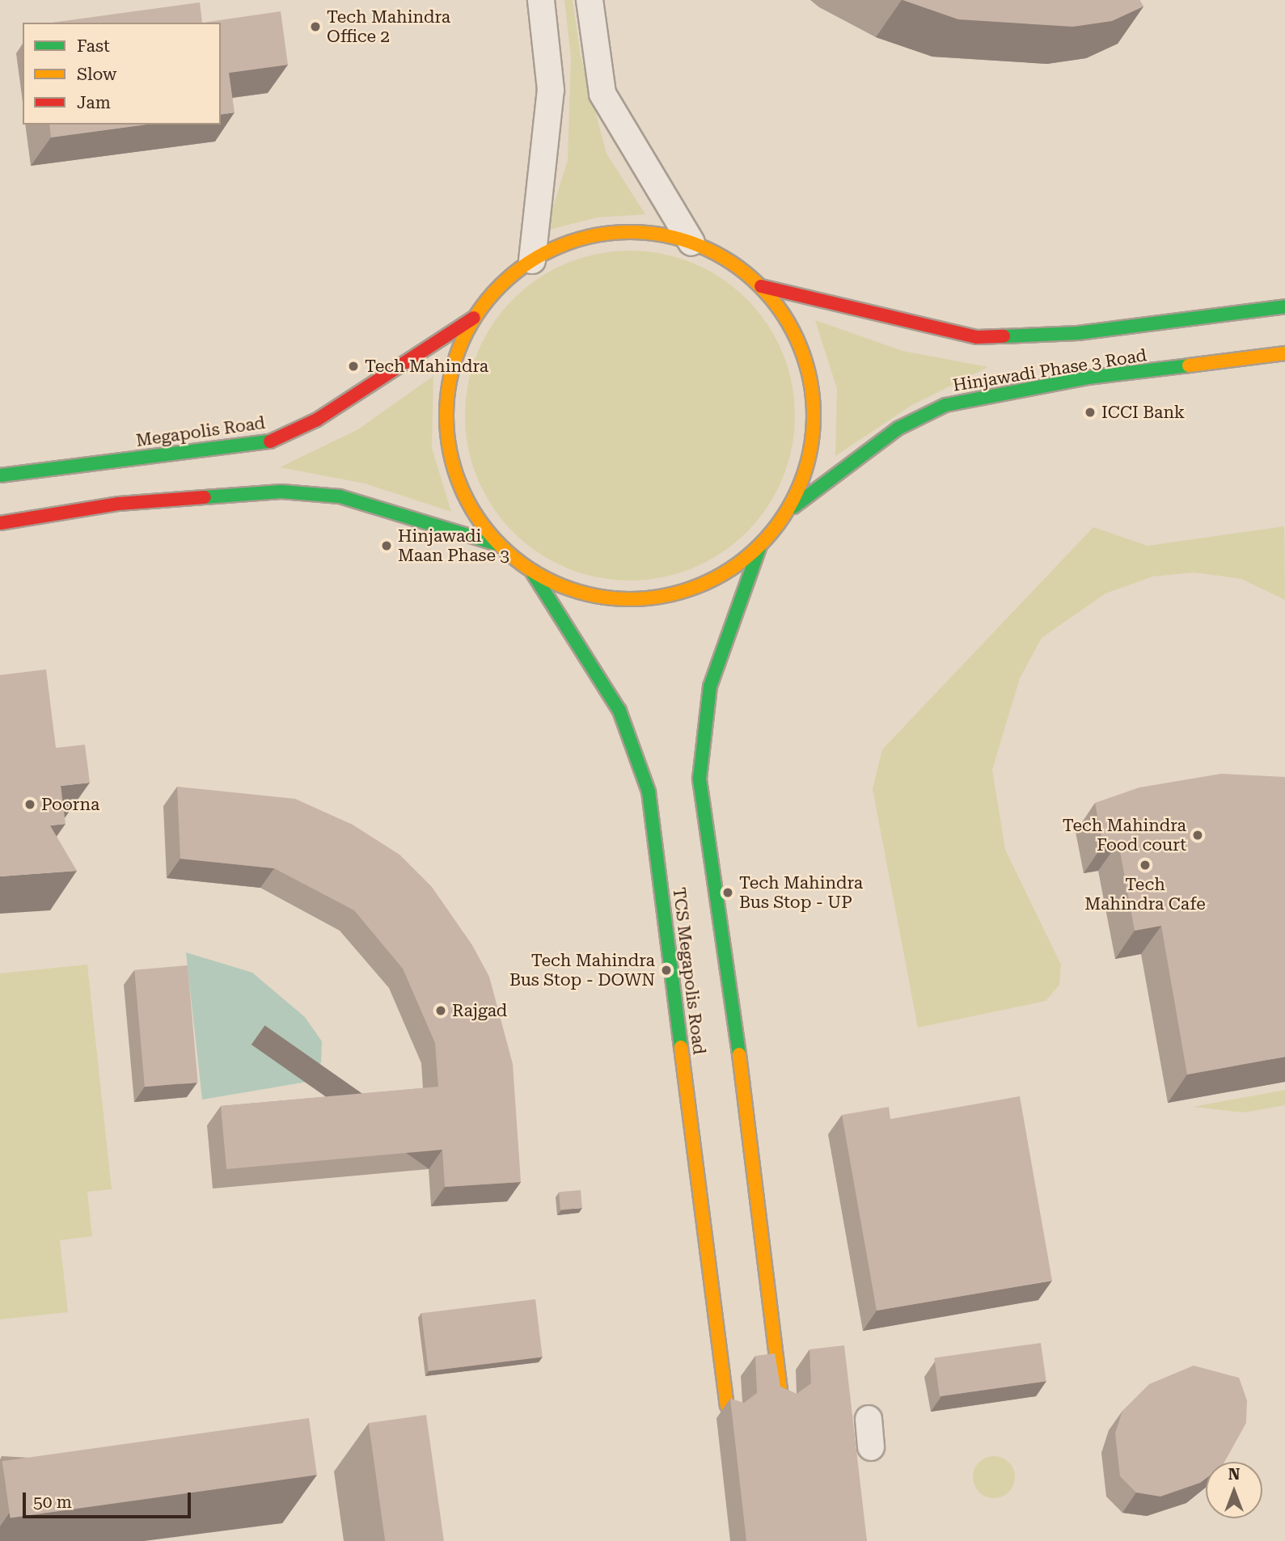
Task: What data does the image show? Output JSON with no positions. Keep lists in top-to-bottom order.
{
  "streets": {
    "main road": ["Hinjawadi Phase 3 Road", "Megapolis Road", "TCS Megapolis Road"]
  },
  "places": [
    "Tech Mahindra Office 2",
    "Tech Mahindra",
    "ICCI Bank",
    "Hinjawadi Maan Phase 3",
    "Poorna",
    "Tech Mahindra Food court",
    "Tech Mahindra Cafe",
    "Tech Mahindra Bus Stop - UP",
    "Tech Mahindra Bus Stop - DOWN",
    "Rajgad"
  ],
  "legend": ["Fast", "Slow", "Jam"],
  "scale_bar": "50 m",
  "north": "top"
}
